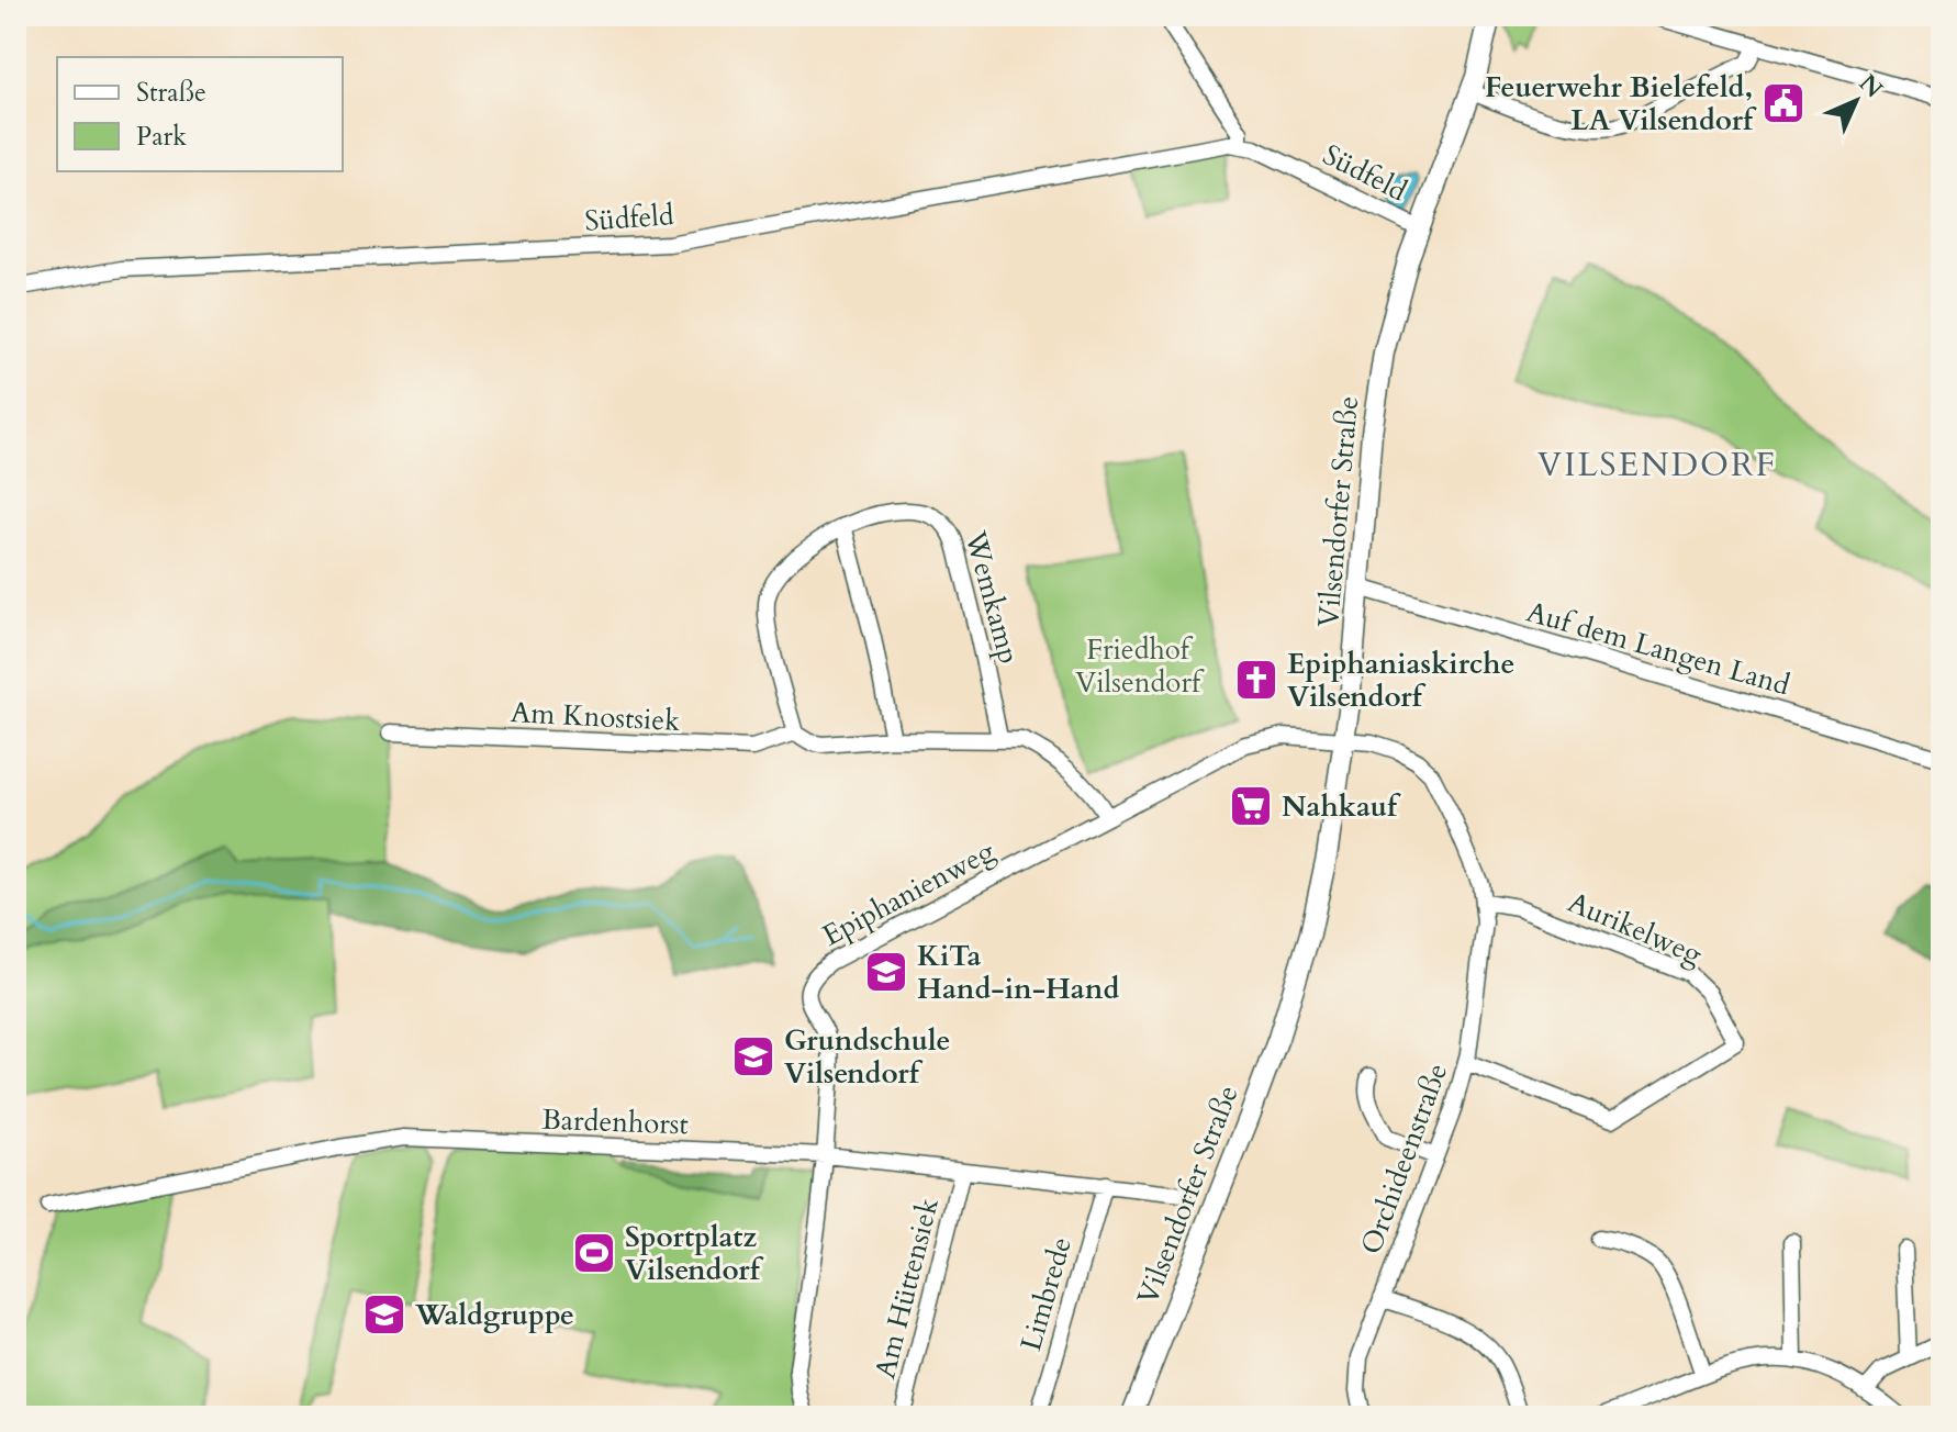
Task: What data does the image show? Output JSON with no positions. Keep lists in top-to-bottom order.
{
  "streets": {
    "main road": ["Vilsendorfer Straße"],
    "street": [
      "Südfeld",
      "Wemkamp",
      "Auf dem Langen Land",
      "Am Knostsiek",
      "Epiphanienweg",
      "Aurikelweg",
      "Bardenhorst",
      "Orchideenstraße",
      "Am Hüttensiek",
      "Limbrede"
    ]
  },
  "crossings": [
    ["Südfeld", "Vilsendorfer Straße"],
    ["Vilsendorfer Straße", "Auf dem Langen Land"],
    ["Vilsendorfer Straße", "Epiphanienweg"],
    ["Vilsendorfer Straße", "Orchideenstraße"],
    ["Wemkamp", "Am Knostsiek"],
    ["Epiphanienweg", "Bardenhorst"],
    ["Epiphanienweg", "Orchideenstraße"],
    ["Aurikelweg", "Orchideenstraße"],
    ["Bardenhorst", "Am Hüttensiek"],
    ["Bardenhorst", "Limbrede"]
  ],
  "districts": ["VILSENDORF"],
  "parks": ["Friedhof Vilsendorf"],
  "places": {
    "public building": ["Feuerwehr Bielefeld, LA Vilsendorf"],
    "church": ["Epiphaniaskirche Vilsendorf"],
    "supermarket": ["Nahkauf"],
    "school or university": ["KiTa Hand-in-Hand", "Grundschule Vilsendorf", "Waldgruppe"],
    "sports": ["Sportplatz Vilsendorf"]
  },
  "legend": ["Straße", "Park"],
  "north": "top right"
}
